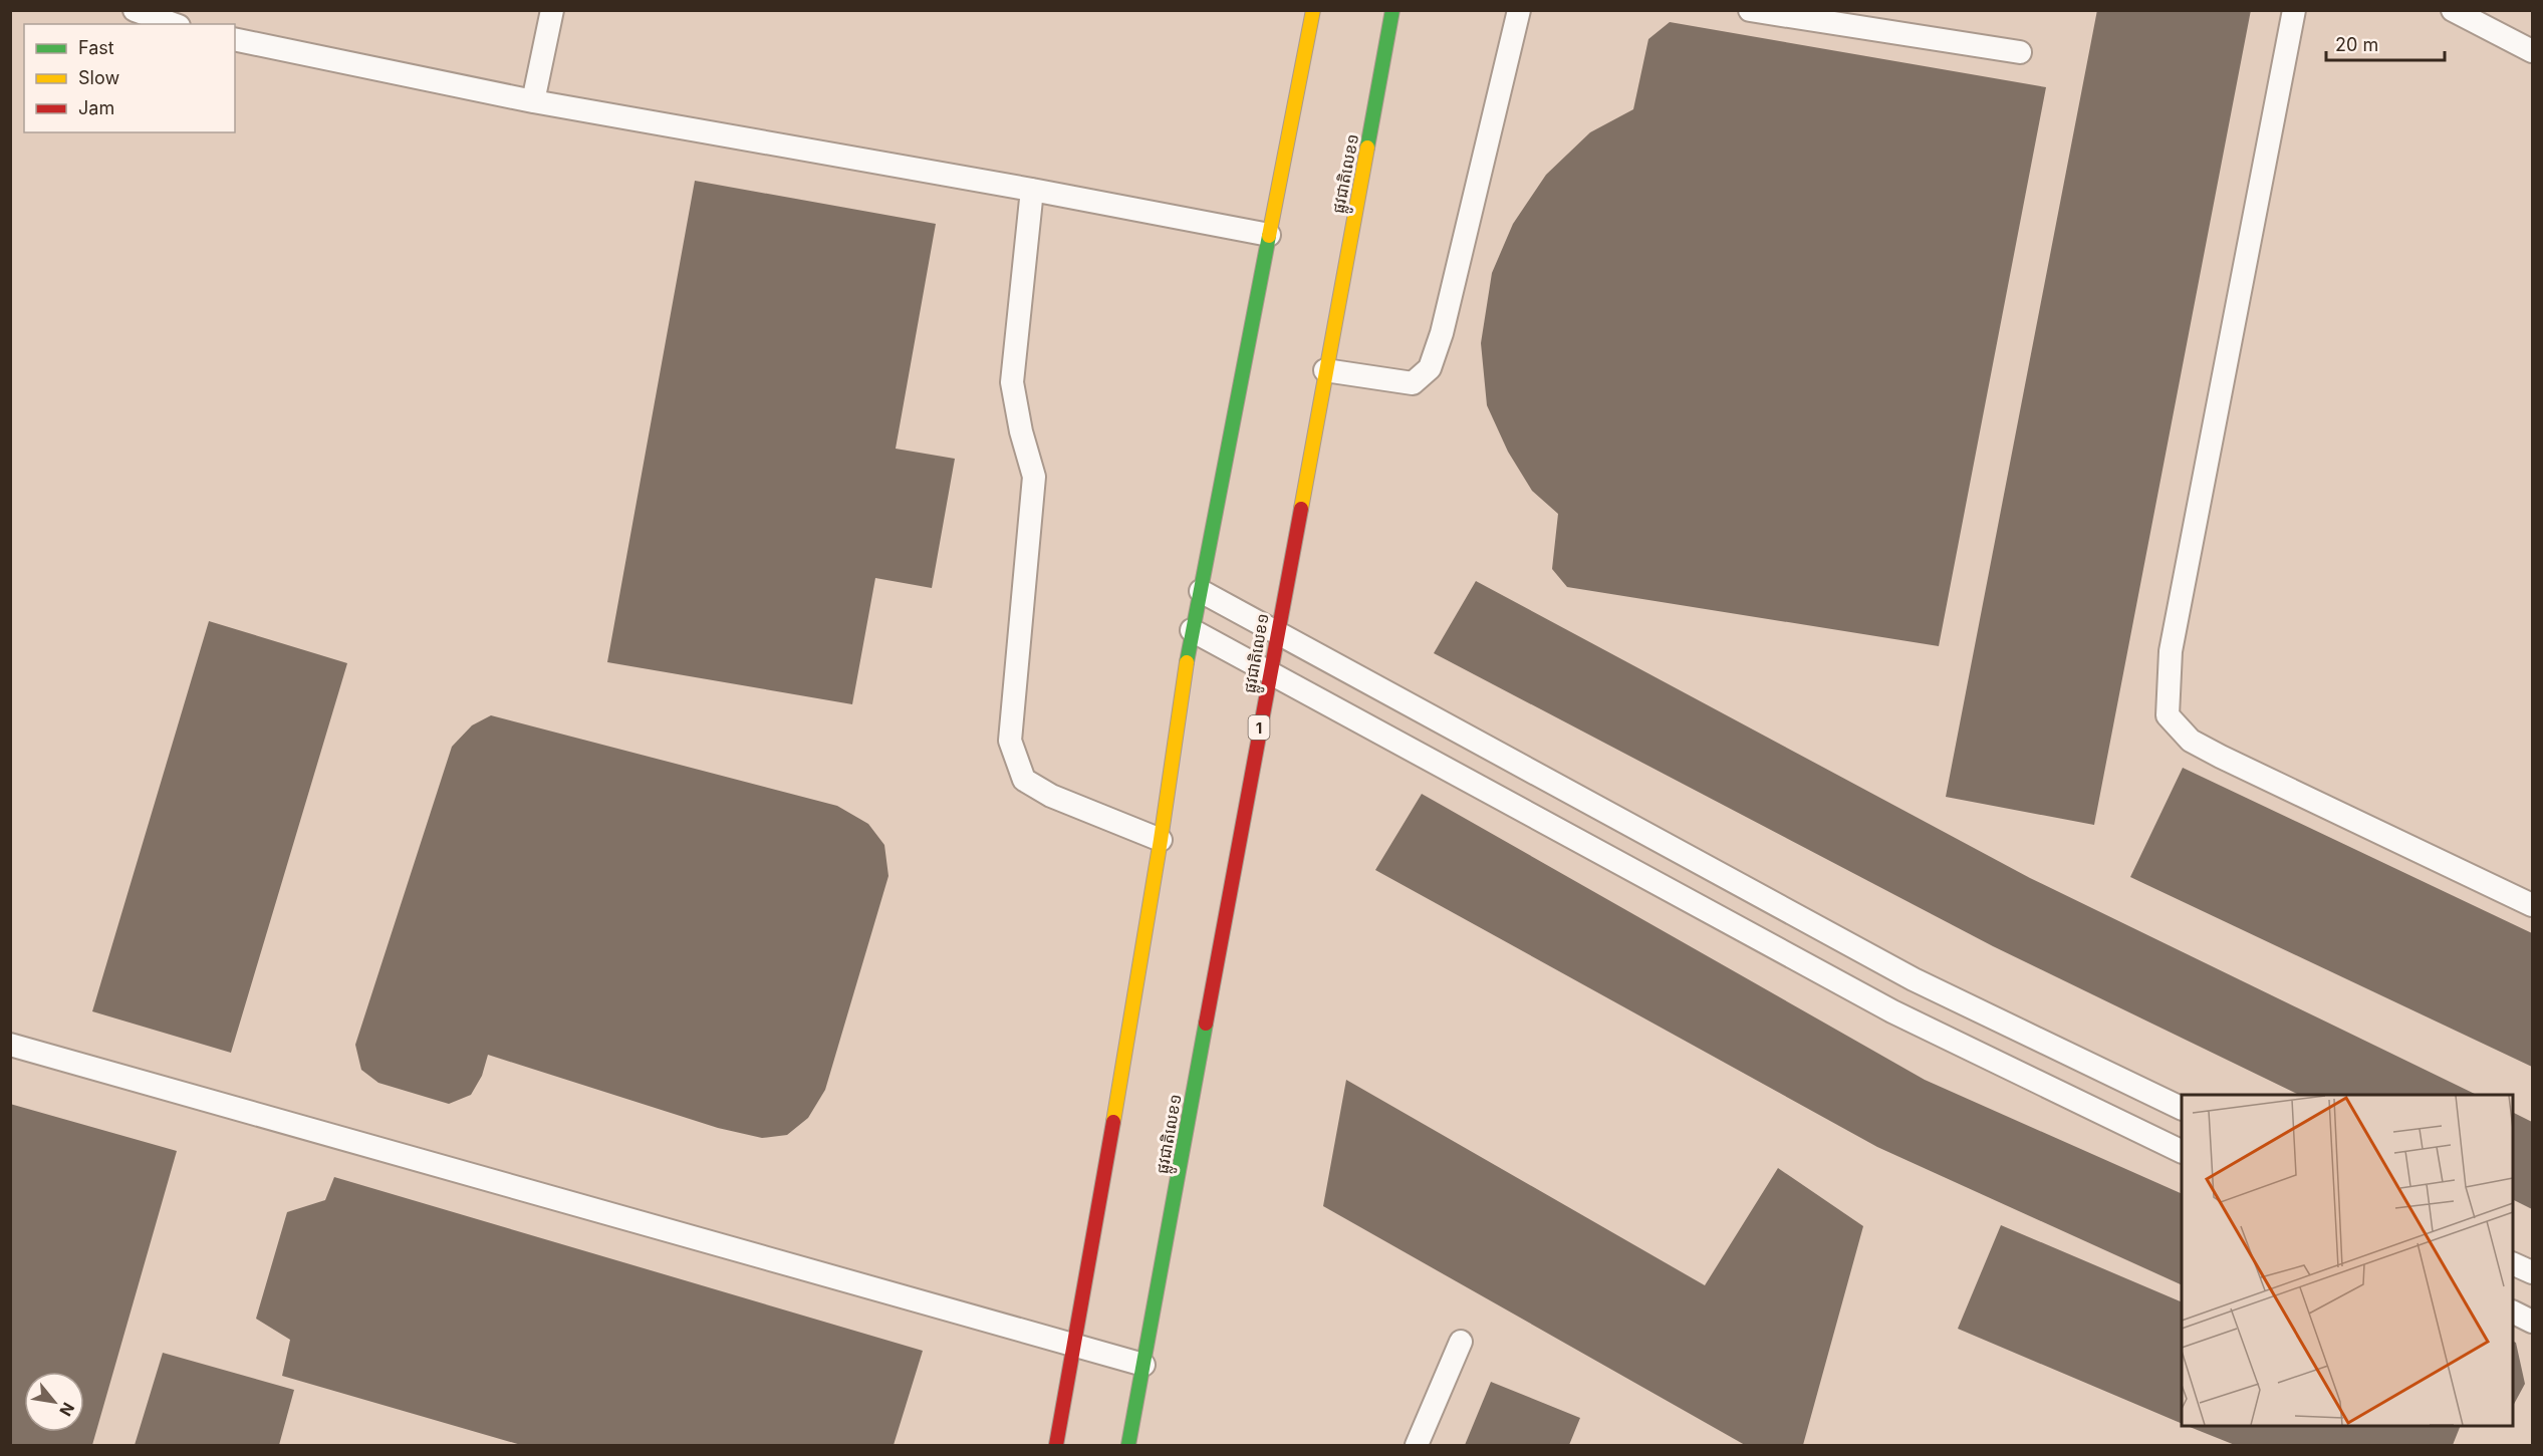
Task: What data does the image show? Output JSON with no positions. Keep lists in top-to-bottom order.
{
  "streets": {
    "highway": ["ផ្លូវជាតិលេខ១", "1"]
  },
  "legend": ["Fast", "Slow", "Jam"],
  "scale_bar": "20 m",
  "north": "bottom right"
}
